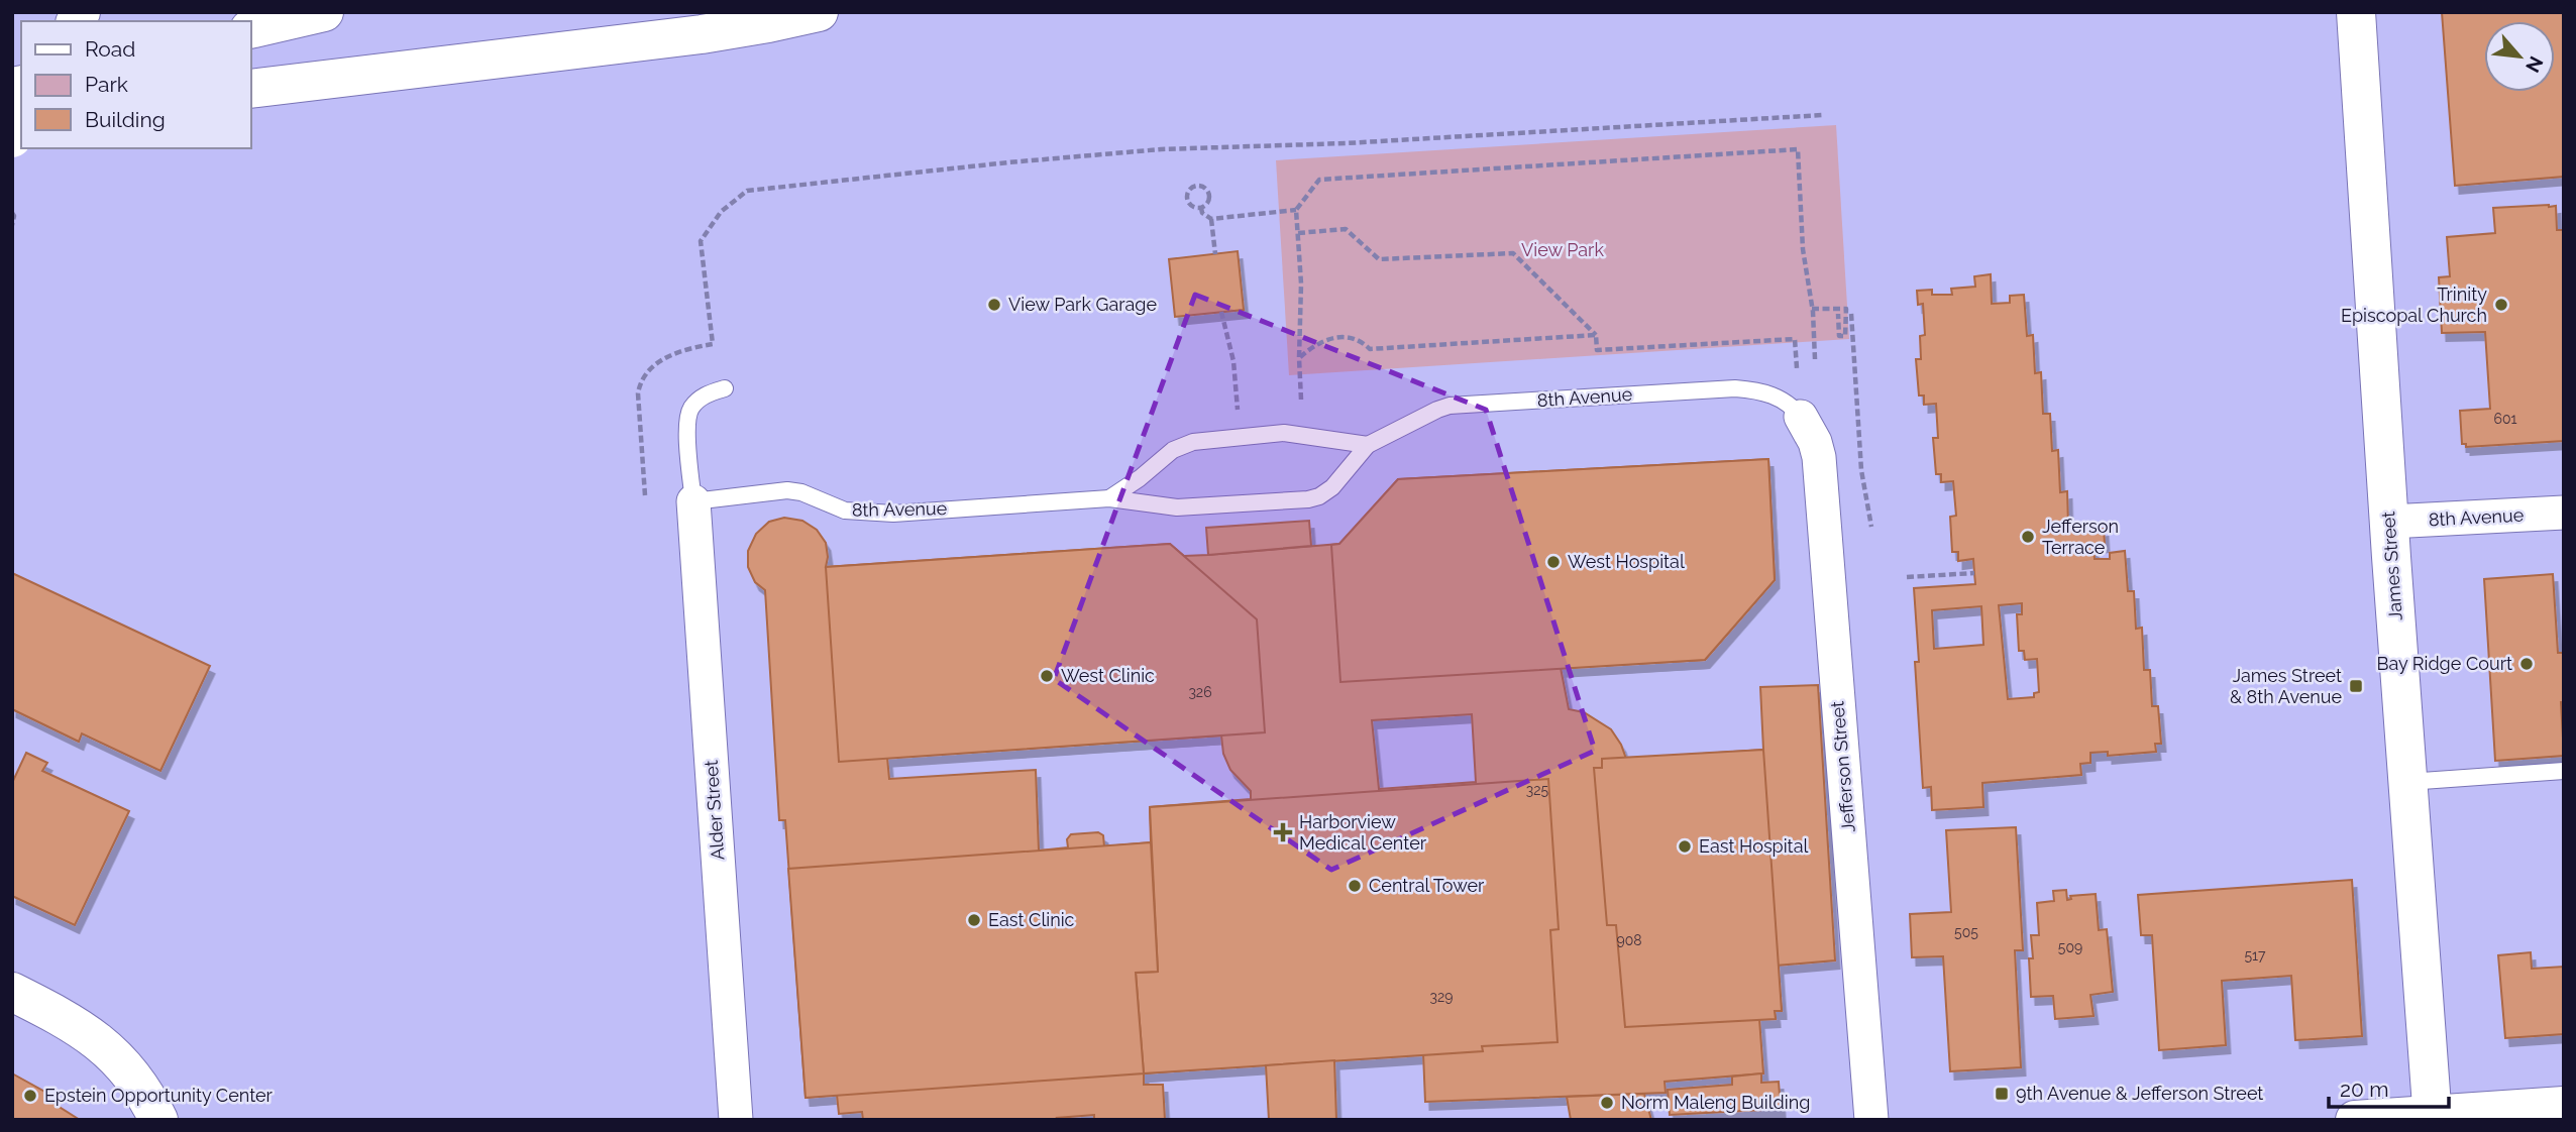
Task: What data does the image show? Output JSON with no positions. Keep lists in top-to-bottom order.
{
  "streets": {
    "main road": ["James Street"],
    "street": ["8th Avenue", "Jefferson Street", "Alder Street"]
  },
  "crossings": [
    ["8th Avenue", "James Street"],
    ["8th Avenue", "Jefferson Street"],
    ["8th Avenue", "Alder Street"]
  ],
  "parks": ["View Park"],
  "places": {
    "other": [
      "View Park Garage",
      "Trinity Episcopal Church",
      "Jefferson Terrace",
      "West Hospital",
      "Bay Ridge Court",
      "West Clinic",
      "East Hospital",
      "Central Tower",
      "East Clinic",
      "Epstein Opportunity Center",
      "Norm Maleng Building"
    ],
    "transit": ["James Street & 8th Avenue", "9th Avenue & Jefferson Street"],
    "health": ["Harborview Medical Center"]
  },
  "house_numbers": [
    "601",
    "326",
    "325",
    "505",
    "908",
    "509",
    "517",
    "329"
  ],
  "legend": ["Road", "Park", "Building"],
  "scale_bar": "20 m",
  "north": "bottom right"
}
